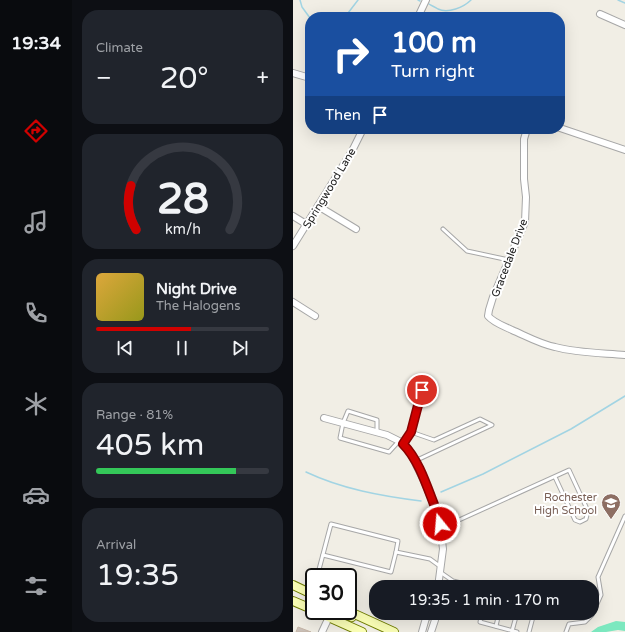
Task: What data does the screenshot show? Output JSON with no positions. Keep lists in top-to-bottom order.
{
  "streets": {
    "street": ["Springwood Lane", "Gracedale Drive"]
  },
  "places": {
    "school or university": ["Rochester High School"]
  },
  "page": {
    "tabs": "19:34",
    "tile": [
      "Climate",
      ["Range · 81%", "405 km"],
      ["Arrival", "19:35"]
    ],
    "turn": ["100 m", "Turn right"],
    "heat": ["−", "20°", "+"],
    "then": "Then",
    "song": ["Night Drive", "The Halogens"],
    "limit": "30",
    "trip": "19:35 · 1 min · 170 m",
    "gauge": ["28", "km/h"]
  }
}
